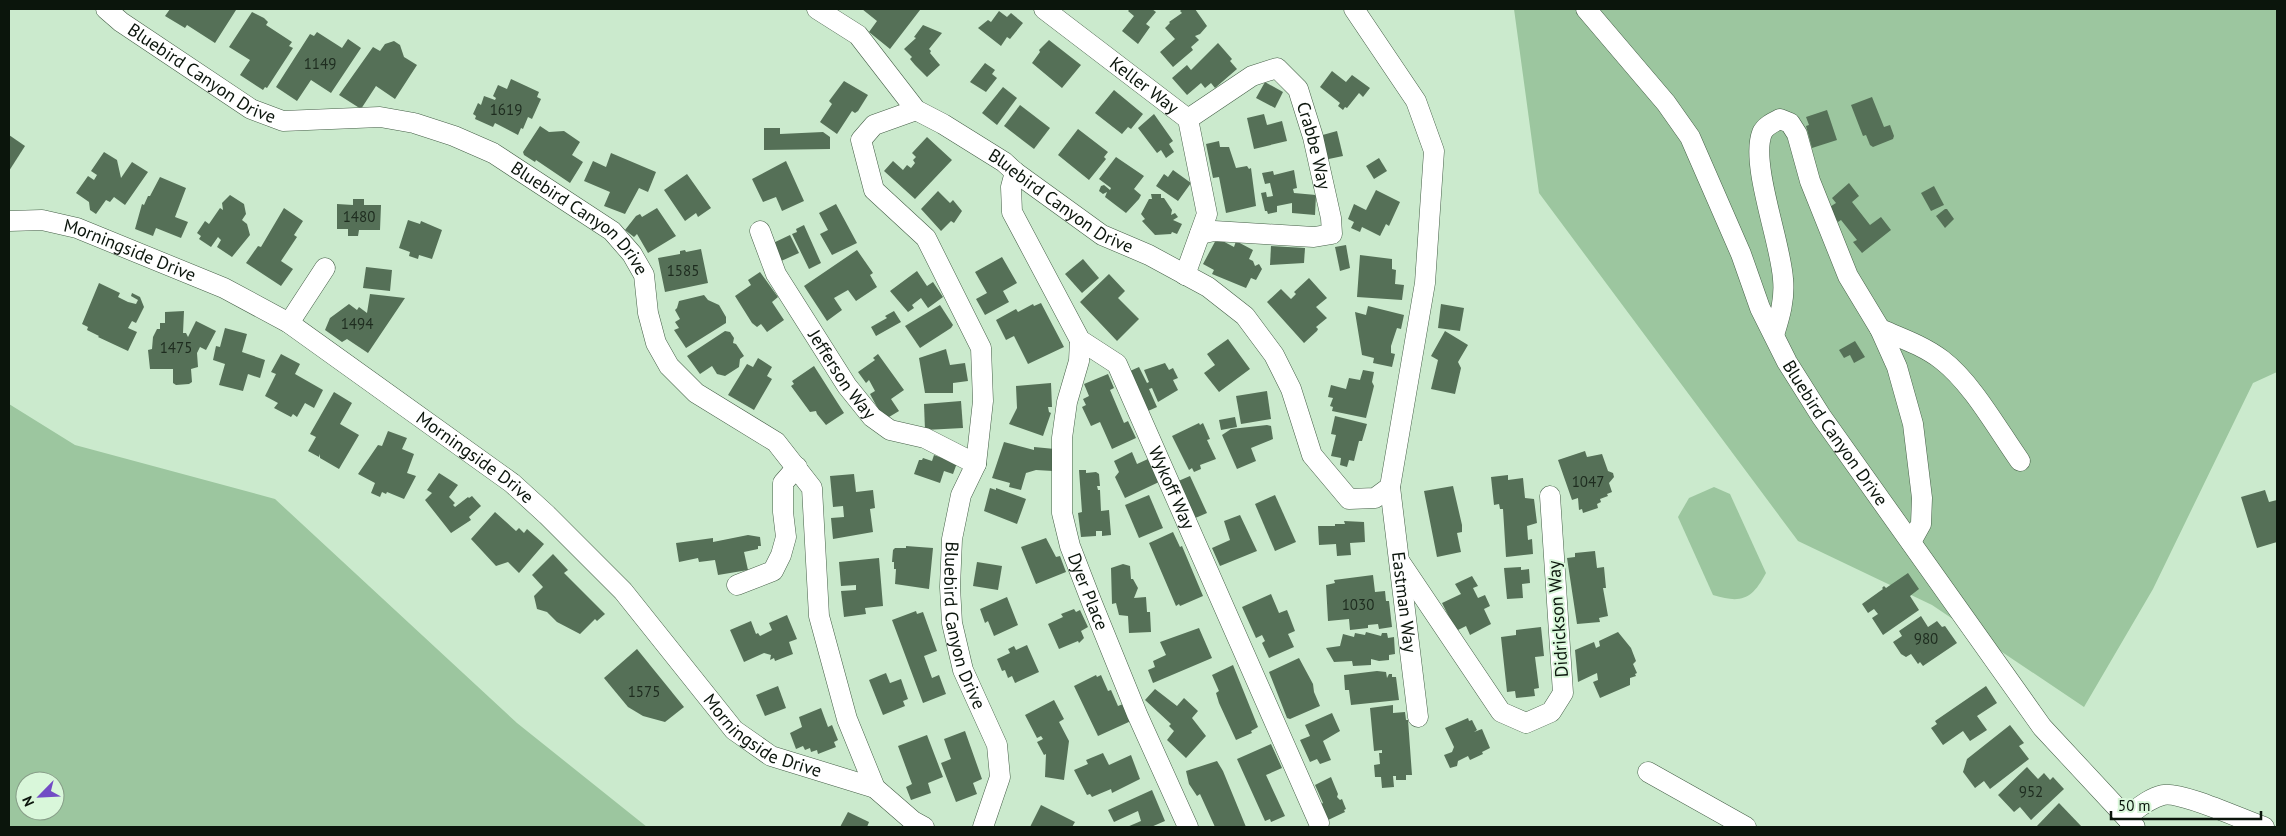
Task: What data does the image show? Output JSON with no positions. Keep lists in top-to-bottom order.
{
  "streets": {
    "street": [
      "Bluebird Canyon Drive",
      "Keller Way",
      "Crabbe Way",
      "Morningside Drive",
      "Jefferson Way",
      "Wykoff Way",
      "Dyer Place",
      "Eastman Way",
      "Didrickson Way"
    ]
  },
  "crossings": [
    ["Bluebird Canyon Drive", "Keller Way"],
    ["Bluebird Canyon Drive", "Morningside Drive"],
    ["Bluebird Canyon Drive", "Jefferson Way"],
    ["Bluebird Canyon Drive", "Wykoff Way"],
    ["Bluebird Canyon Drive", "Eastman Way"],
    ["Keller Way", "Crabbe Way"],
    ["Wykoff Way", "Dyer Place"],
    ["Eastman Way", "Didrickson Way"]
  ],
  "house_numbers": [
    "1149",
    "1619",
    "1480",
    "1585",
    "1494",
    "1475",
    "1047",
    "1030",
    "980",
    "1575",
    "952"
  ],
  "scale_bar": "50 m",
  "north": "bottom left"
}
